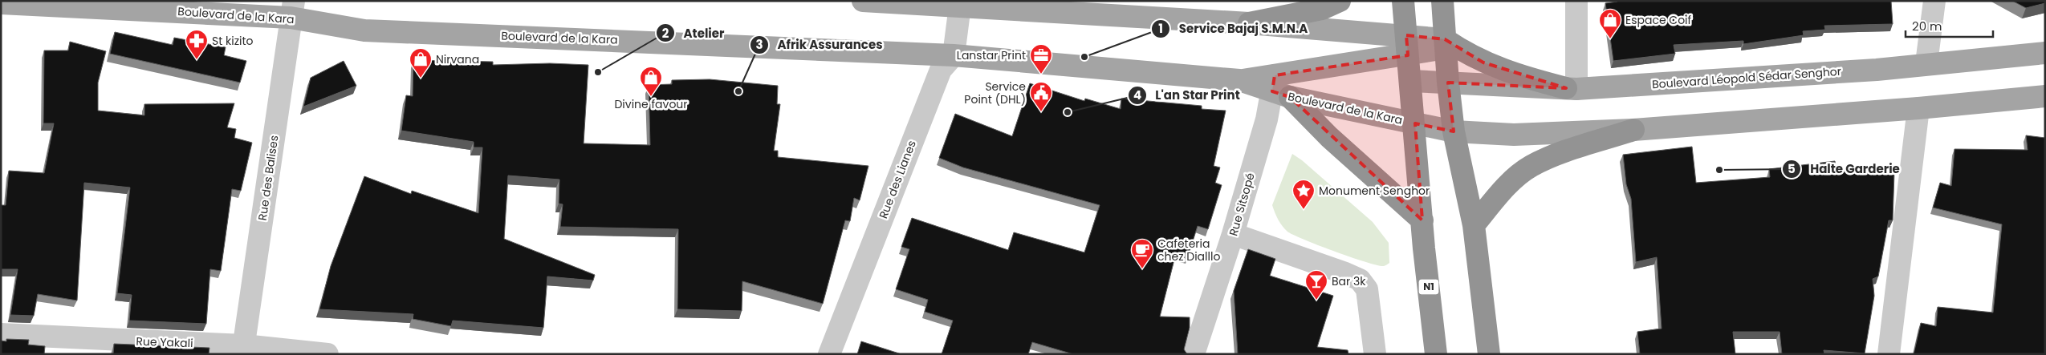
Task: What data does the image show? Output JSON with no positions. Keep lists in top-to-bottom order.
{
  "streets": {
    "highway": ["N1"],
    "main road": ["Boulevard de la Kara", "Boulevard Léopold Sédar Senghor"],
    "street": [
      "Rue des Balises",
      "Rue des Lianes",
      "Rue Sitsopé",
      "Rue Yakali"
    ]
  },
  "crossings": [
    ["Boulevard de la Kara", "Rue des Balises"],
    ["Boulevard de la Kara", "Rue des Lianes"],
    ["Boulevard de la Kara", "Rue Sitsopé"],
    ["Boulevard de la Kara", "N1"],
    ["Boulevard Léopold Sédar Senghor", "N1"],
    ["Rue des Balises", "Rue Yakali"]
  ],
  "places": {
    "shop": ["Espace Coif", "Nirvana", "Divine favour"],
    "other": [
      "Service Bajaj S.M.N.A",
      "Atelier",
      "Afrik Assurances",
      "L'an Star Print",
      "Halte Garderie"
    ],
    "pharmacy": ["St kizito"],
    "office": ["Lanstar Print"],
    "public building": ["Service Point (DHL)"],
    "place": ["Monument Senghor"],
    "cafe": ["Cafeteria chez Dialllo"],
    "bar": ["Bar 3k"]
  },
  "scale_bar": "20 m"
}
